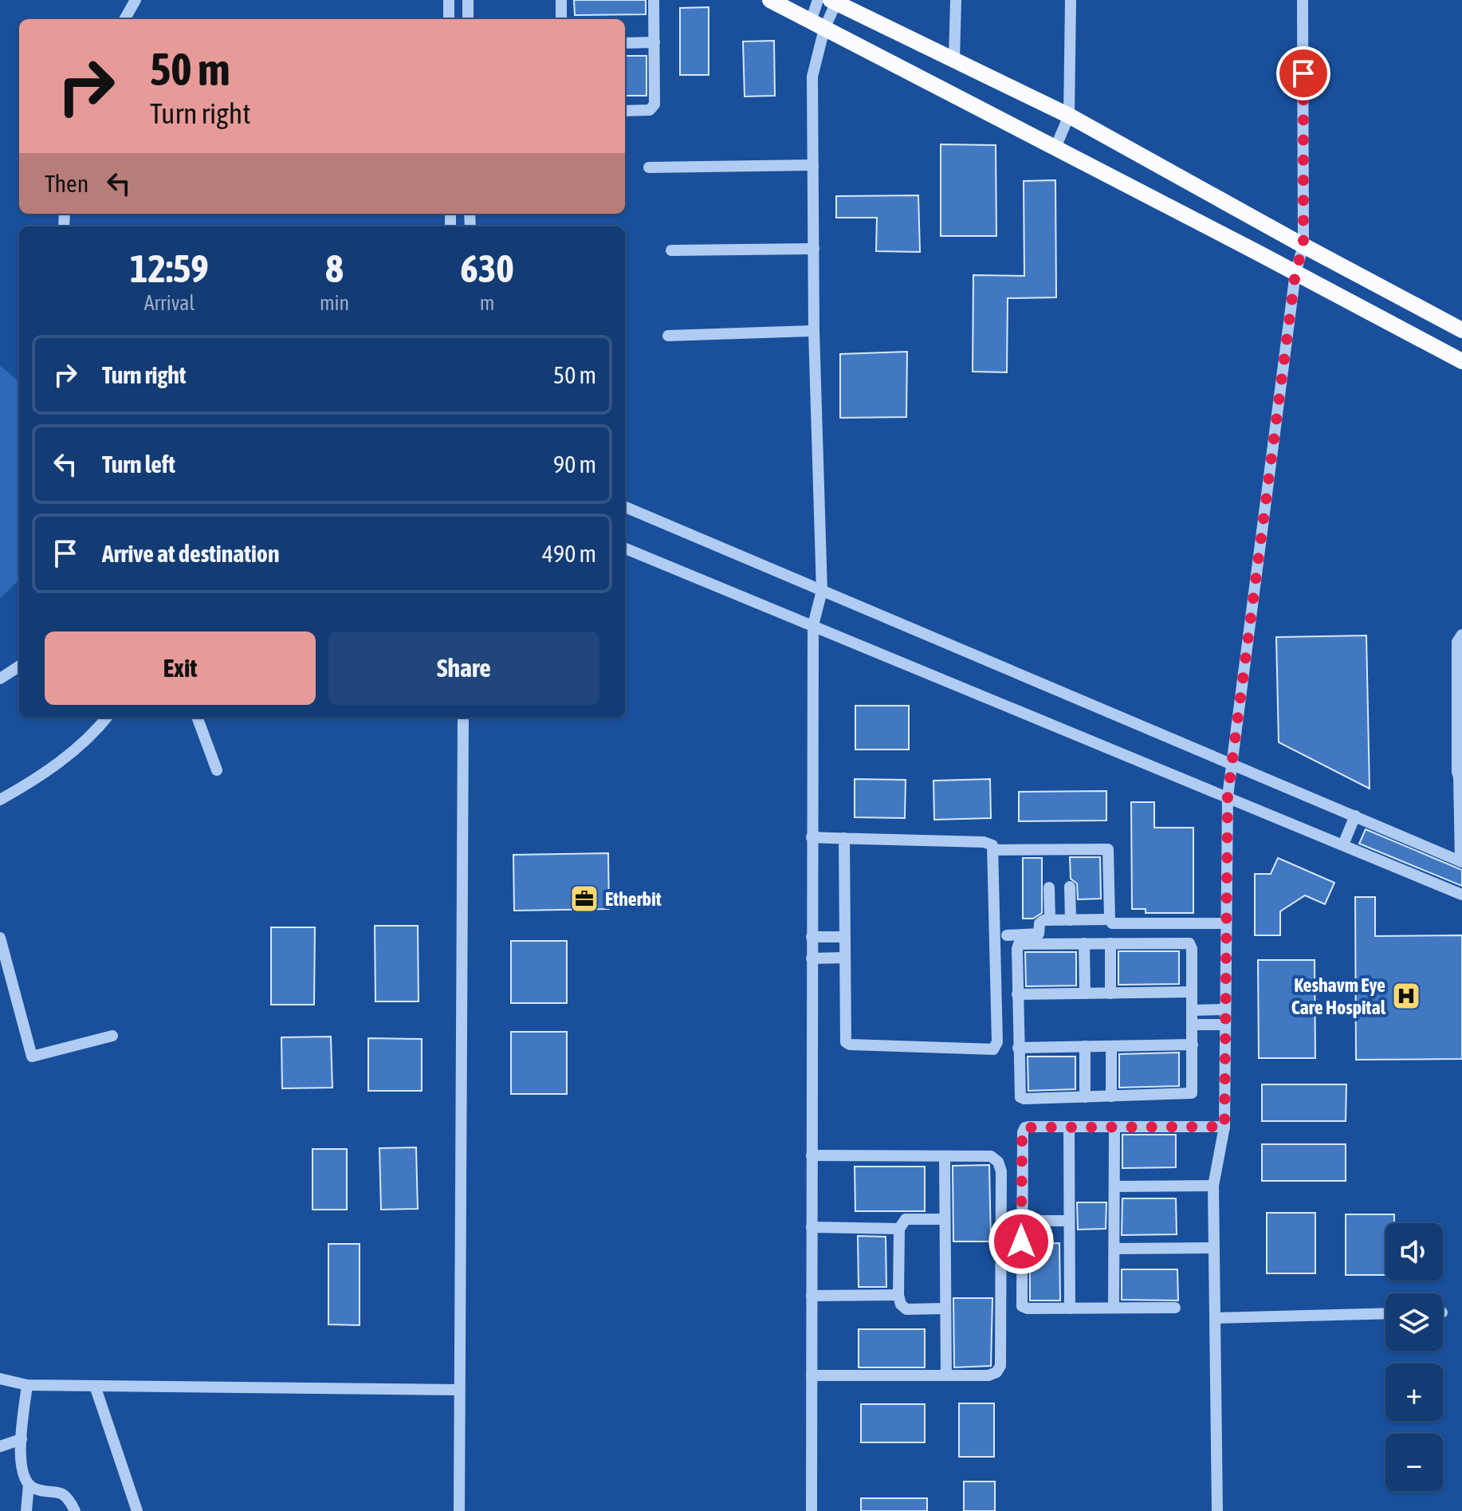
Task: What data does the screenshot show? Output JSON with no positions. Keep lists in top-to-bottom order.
{
  "places": {
    "office": ["Etherbit"],
    "hospital": ["Keshavm Eye Care Hospital"]
  },
  "page": {
    "turn": ["50 m", "Turn right"],
    "then": "Then",
    "eta": [
      "12:59",
      "Arrival",
      "8",
      "min",
      "630",
      "m"
    ],
    "list": [
      {
        "name": "Turn right",
        "value": "50 m"
      },
      {
        "name": "Turn left",
        "value": "90 m"
      },
      {
        "name": "Arrive at destination",
        "value": "490 m"
      }
    ],
    "buttons": ["Exit", "Share"],
    "map_buttons": ["+", "−"]
  }
}
